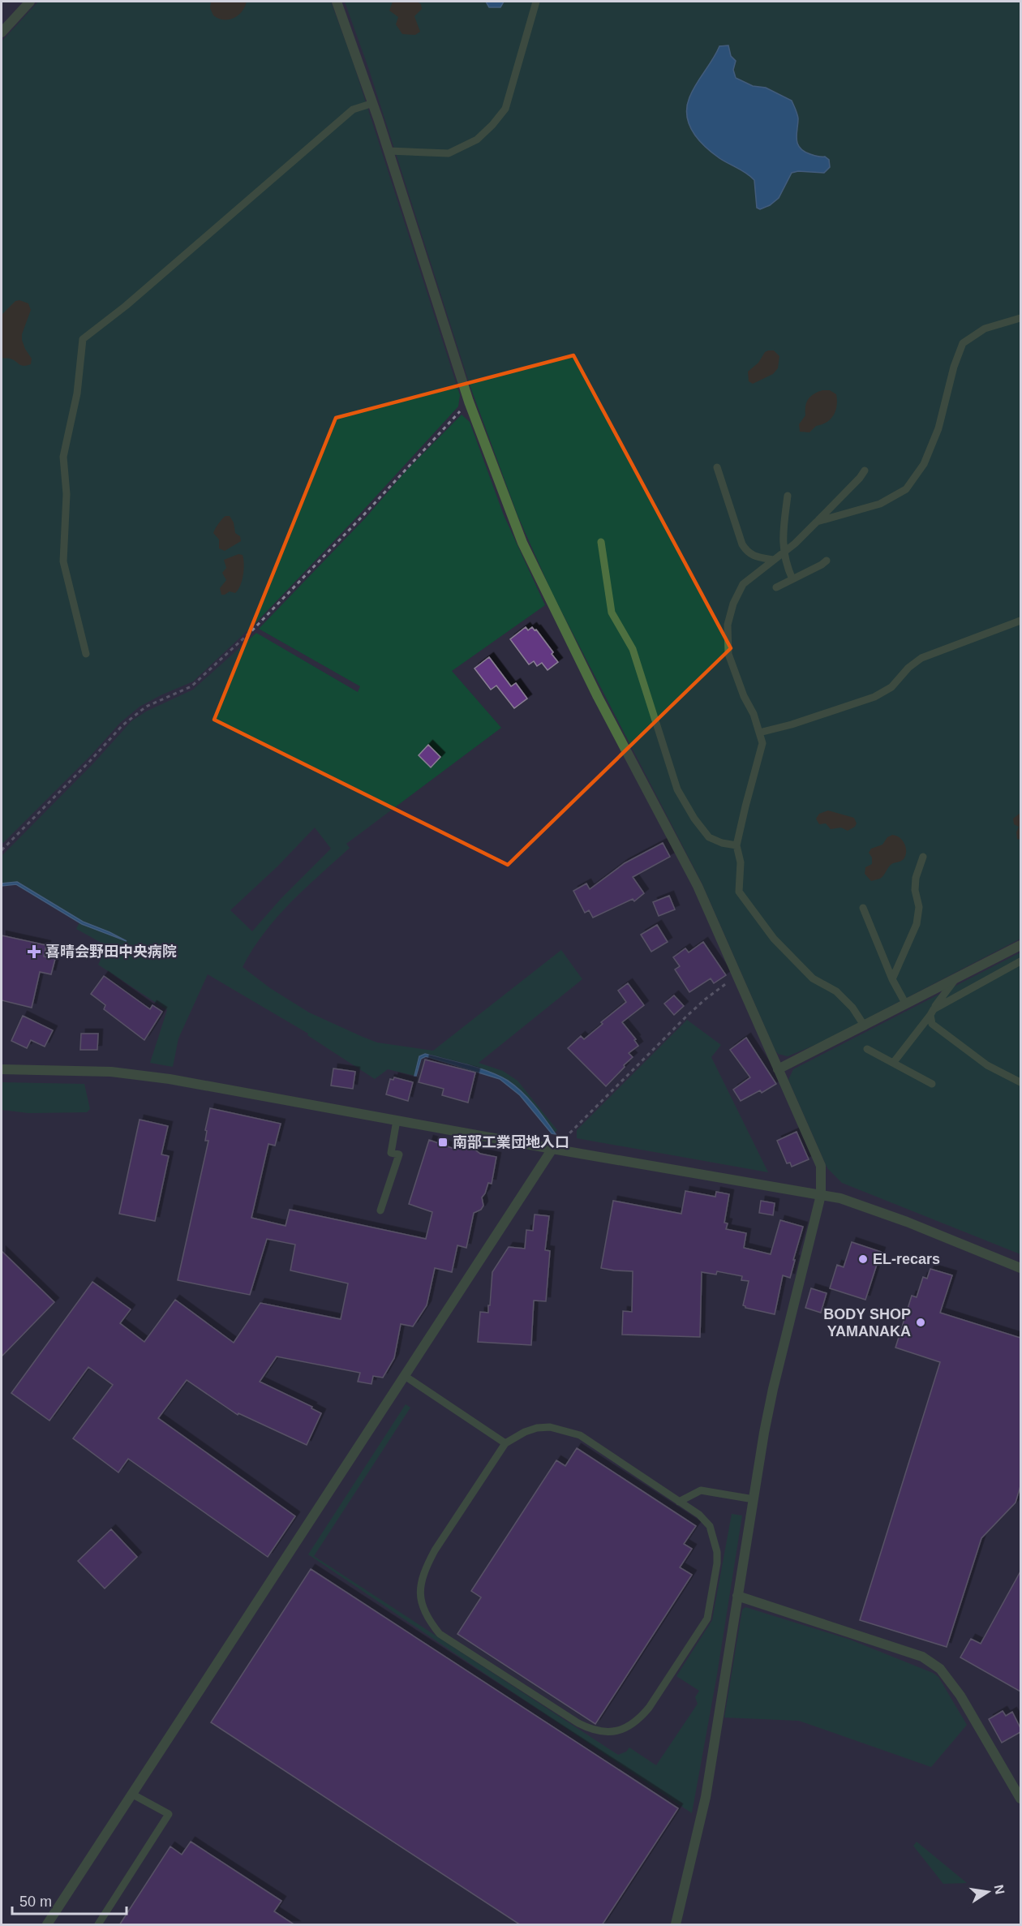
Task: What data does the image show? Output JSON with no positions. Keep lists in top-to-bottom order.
{
  "places": {
    "health": ["喜晴会野田中央病院"],
    "transit": ["南部工業団地入口"],
    "other": ["EL-recars", "BODY SHOP YAMANAKA"]
  },
  "scale_bar": "50 m",
  "north": "right"
}
